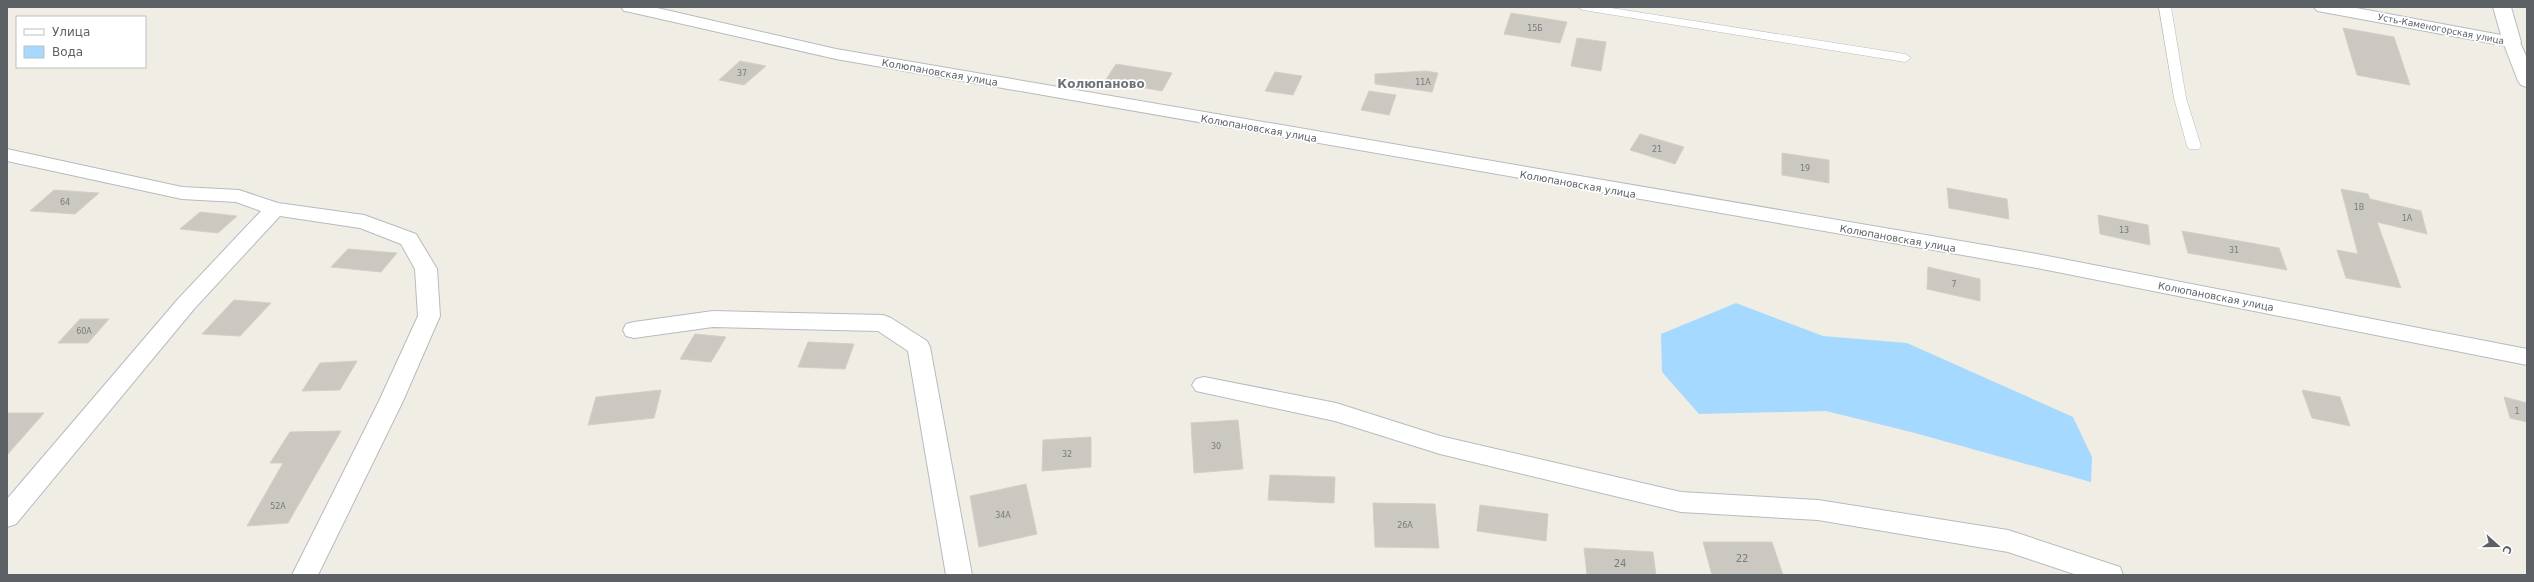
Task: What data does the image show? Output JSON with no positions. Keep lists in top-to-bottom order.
{
  "streets": {
    "street": ["Усть-Каменогорская улица", "Колюпановская улица"]
  },
  "districts": ["Колюпаново"],
  "house_numbers": [
    "15Б",
    "37",
    "11А",
    "21",
    "19",
    "64",
    "1В",
    "1А",
    "13",
    "31",
    "7",
    "60А",
    "1",
    "30",
    "32",
    "52А",
    "34А",
    "26А",
    "22",
    "24"
  ],
  "legend": ["Улица", "Вода"],
  "north": "right"
}
